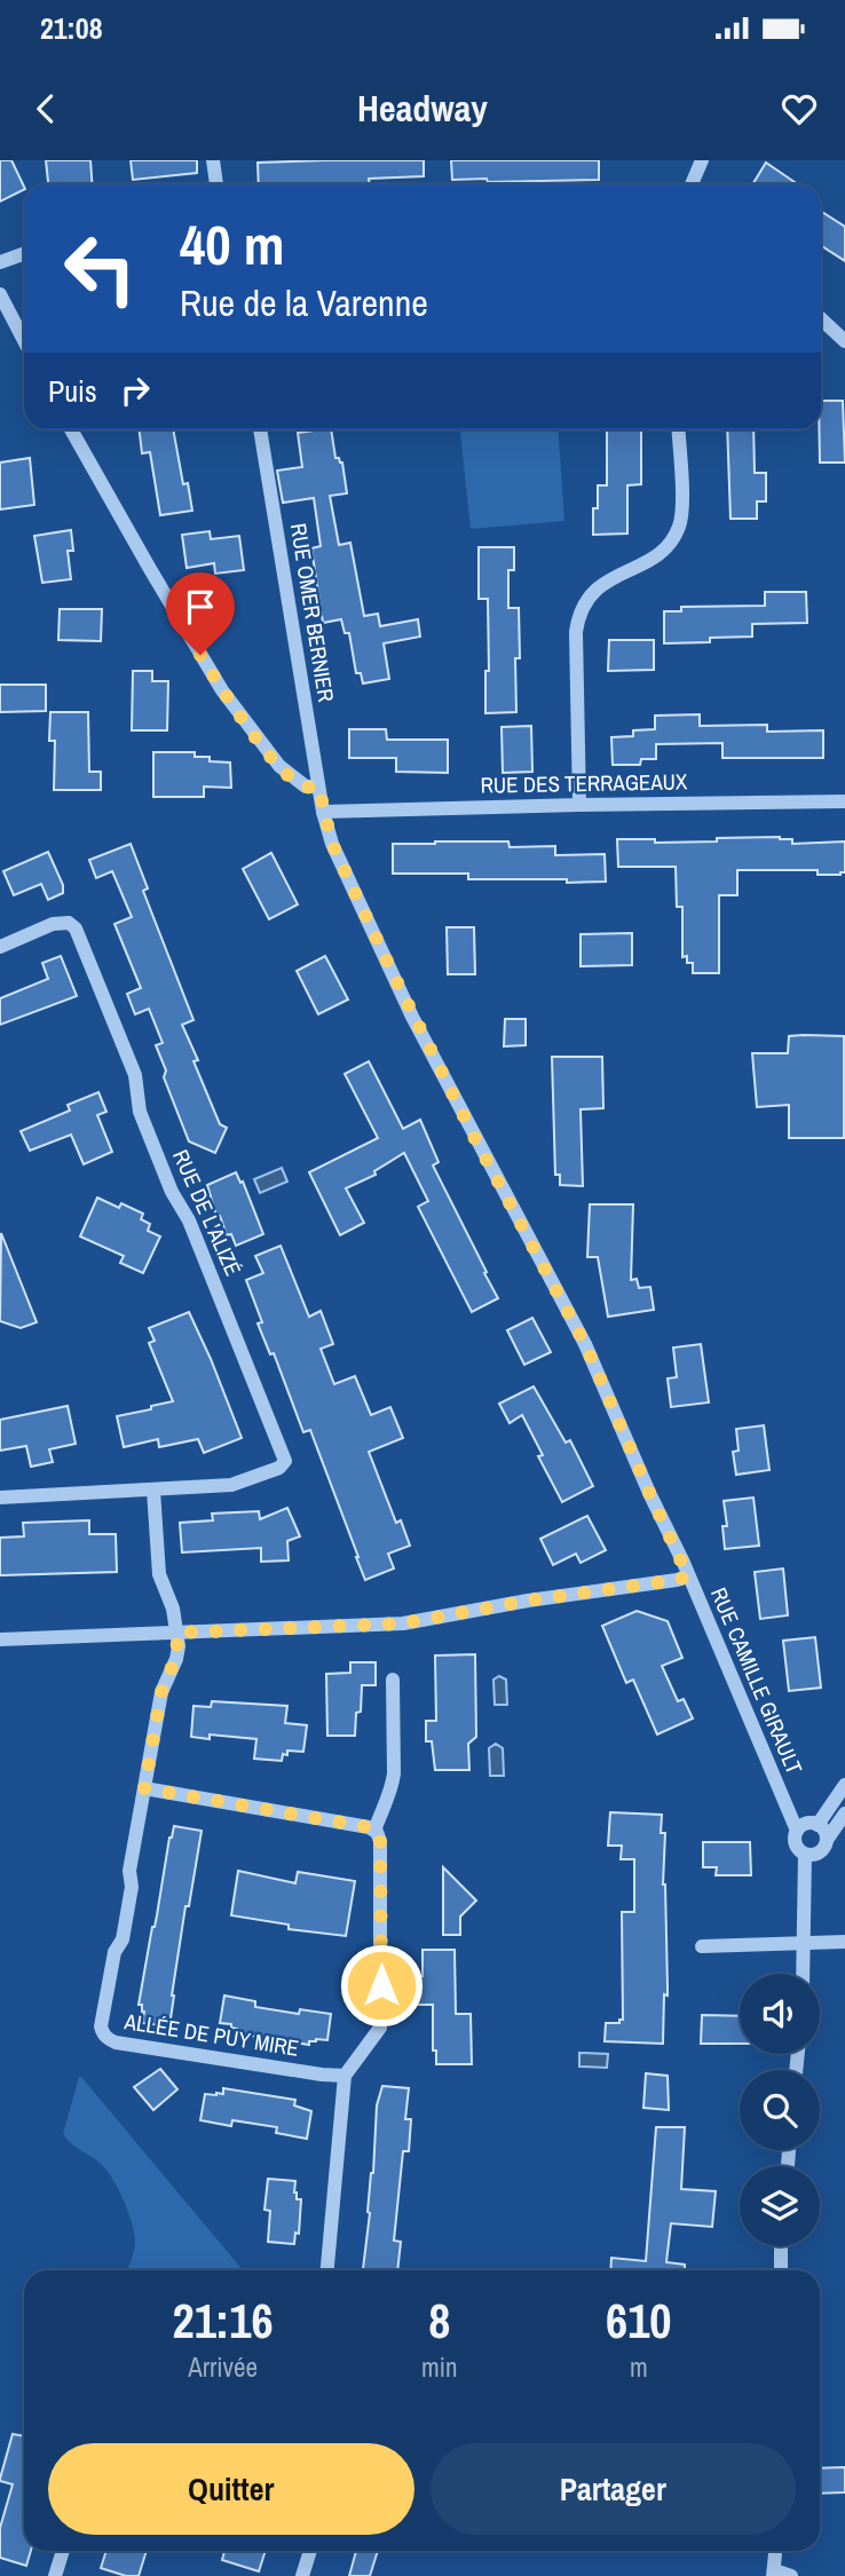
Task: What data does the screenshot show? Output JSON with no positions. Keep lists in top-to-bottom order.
{
  "streets": {
    "street": [
      "RUE OMER BERNIER",
      "RUE DES TERRAGEAUX",
      "RUE DE L'ALIZÉ",
      "RUE CAMILLE GIRAULT",
      "ALLÉE DE PUY MIRE"
    ]
  },
  "crossings": [
    ["RUE OMER BERNIER", "RUE DES TERRAGEAUX"],
    ["RUE OMER BERNIER", "RUE CAMILLE GIRAULT"],
    ["RUE DES TERRAGEAUX", "RUE CAMILLE GIRAULT"]
  ],
  "page": {
    "status": "21:08",
    "header": "Headway",
    "turn": ["40 m", "Rue de la Varenne"],
    "then": "Puis",
    "eta": [
      "21:16",
      "Arrivée",
      "8",
      "min",
      "610",
      "m"
    ],
    "buttons": ["Quitter", "Partager"]
  }
}
